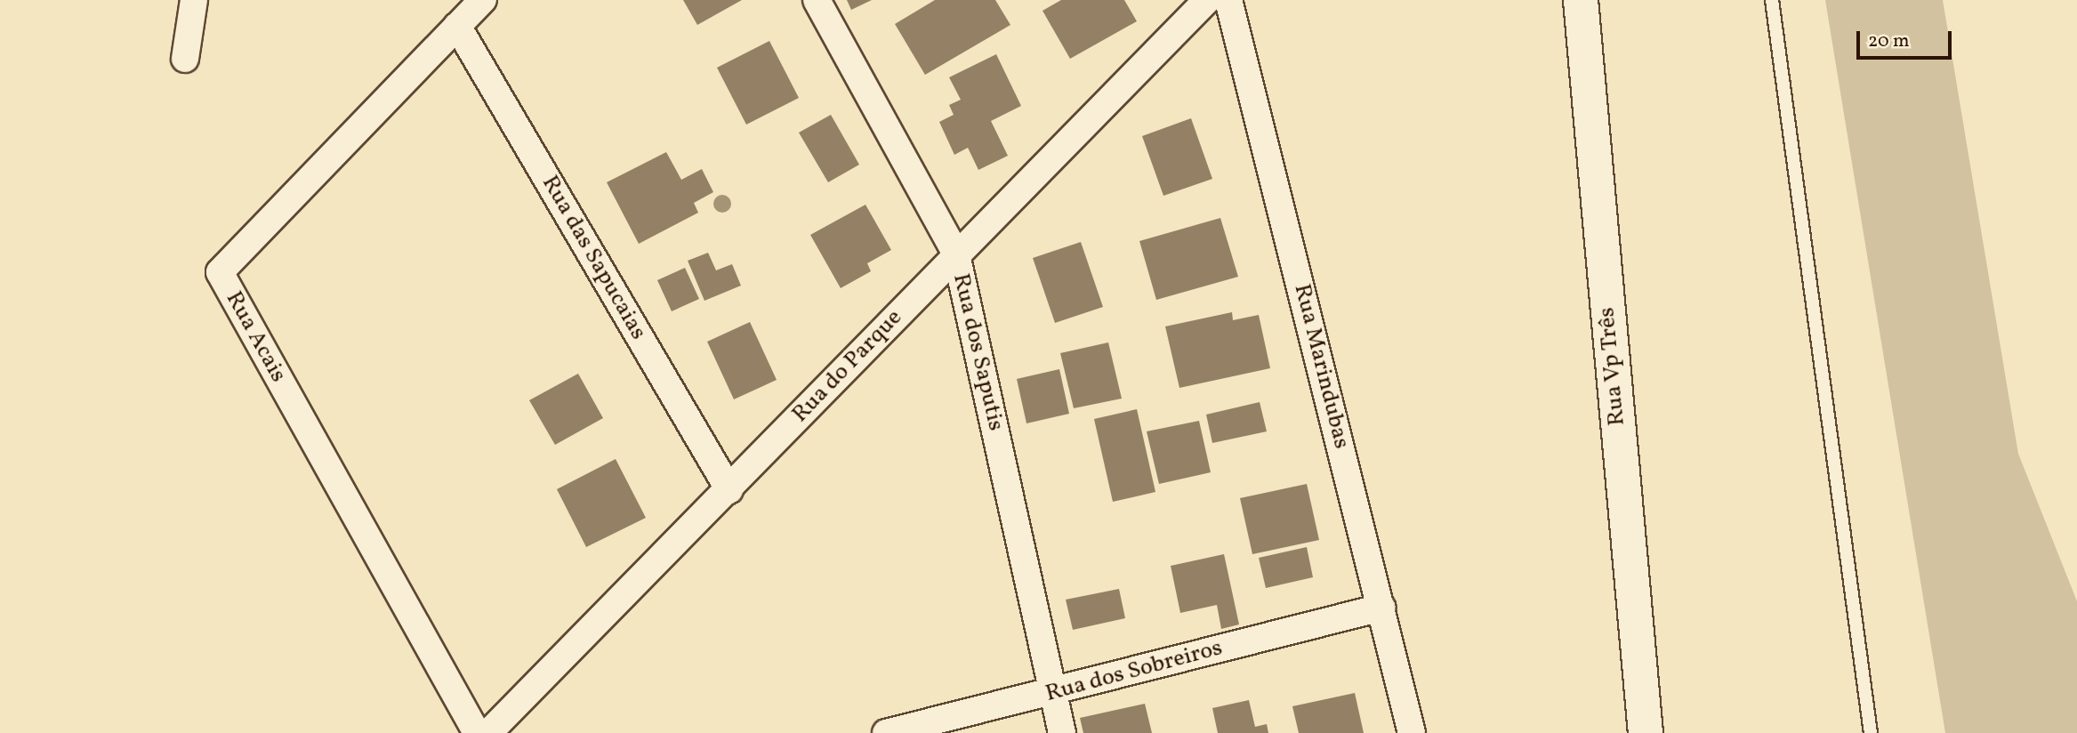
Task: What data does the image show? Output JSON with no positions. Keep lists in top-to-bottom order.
{
  "streets": {
    "street": [
      "Rua das Sapucaias",
      "Rua Acais",
      "Rua dos Saputis",
      "Rua do Parque",
      "Rua Marindubas",
      "Rua Vp Três",
      "Rua dos Sobreiros"
    ]
  },
  "crossings": [
    ["Rua das Sapucaias", "Rua Acais"],
    ["Rua das Sapucaias", "Rua do Parque"],
    ["Rua dos Saputis", "Rua do Parque"],
    ["Rua dos Saputis", "Rua dos Sobreiros"],
    ["Rua Marindubas", "Rua dos Sobreiros"]
  ],
  "scale_bar": "20 m"
}
